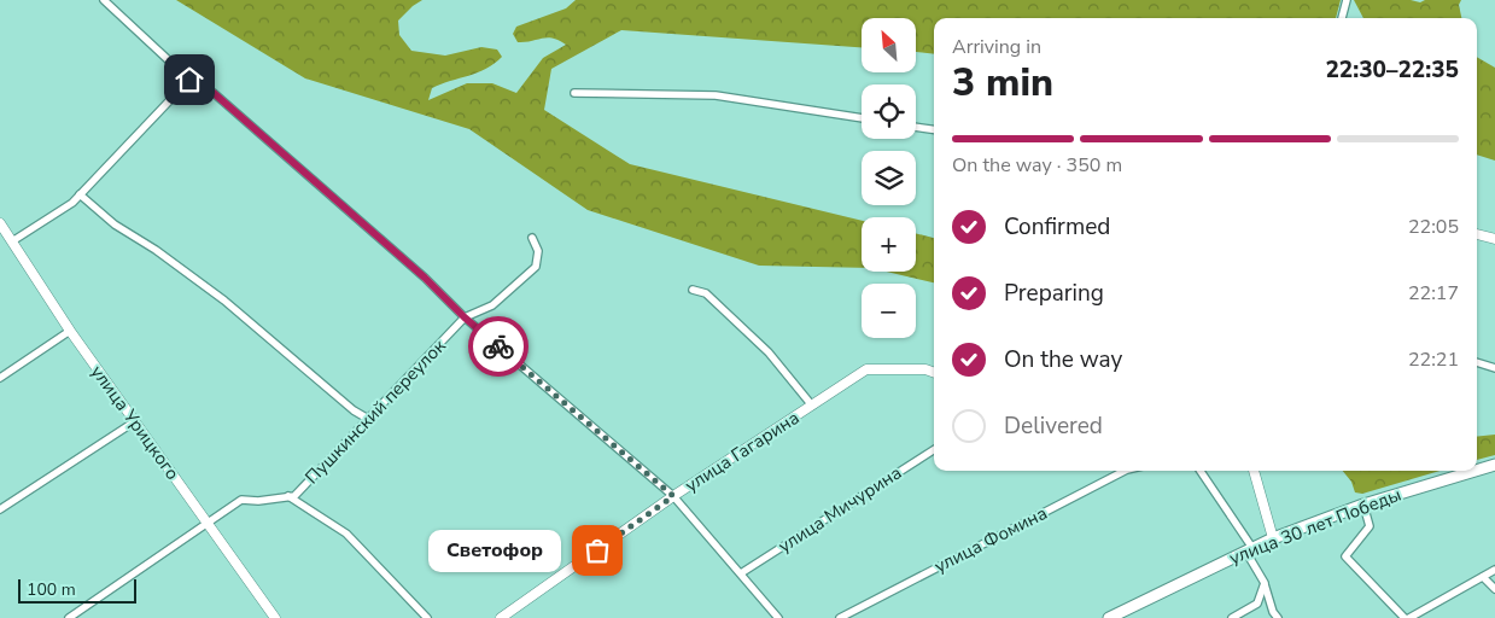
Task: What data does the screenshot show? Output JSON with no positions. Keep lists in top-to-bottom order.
{
  "streets": {
    "main road": ["улица 30 лет Победы"],
    "street": [
      "Пушкинский переулок",
      "улица Урицкого",
      "улица Гагарина",
      "улица Мичурина",
      "улица Фомина"
    ]
  },
  "crossings": [
    ["Пушкинский переулок", "улица Урицкого"]
  ],
  "places": ["Светофор"],
  "scale_bar": "100 m",
  "north": "top left",
  "page": {
    "map_buttons": ["+", "−"],
    "heading": ["3 min", "Arriving in", "22:30–22:35"],
    "bar": "On the way · 350 m",
    "list": [
      ["Confirmed", "22:05"],
      ["Preparing", "22:17"],
      ["On the way", "22:21"],
      "Delivered"
    ],
    "bubble": "Светофор",
    "scale": "100 m"
  }
}
